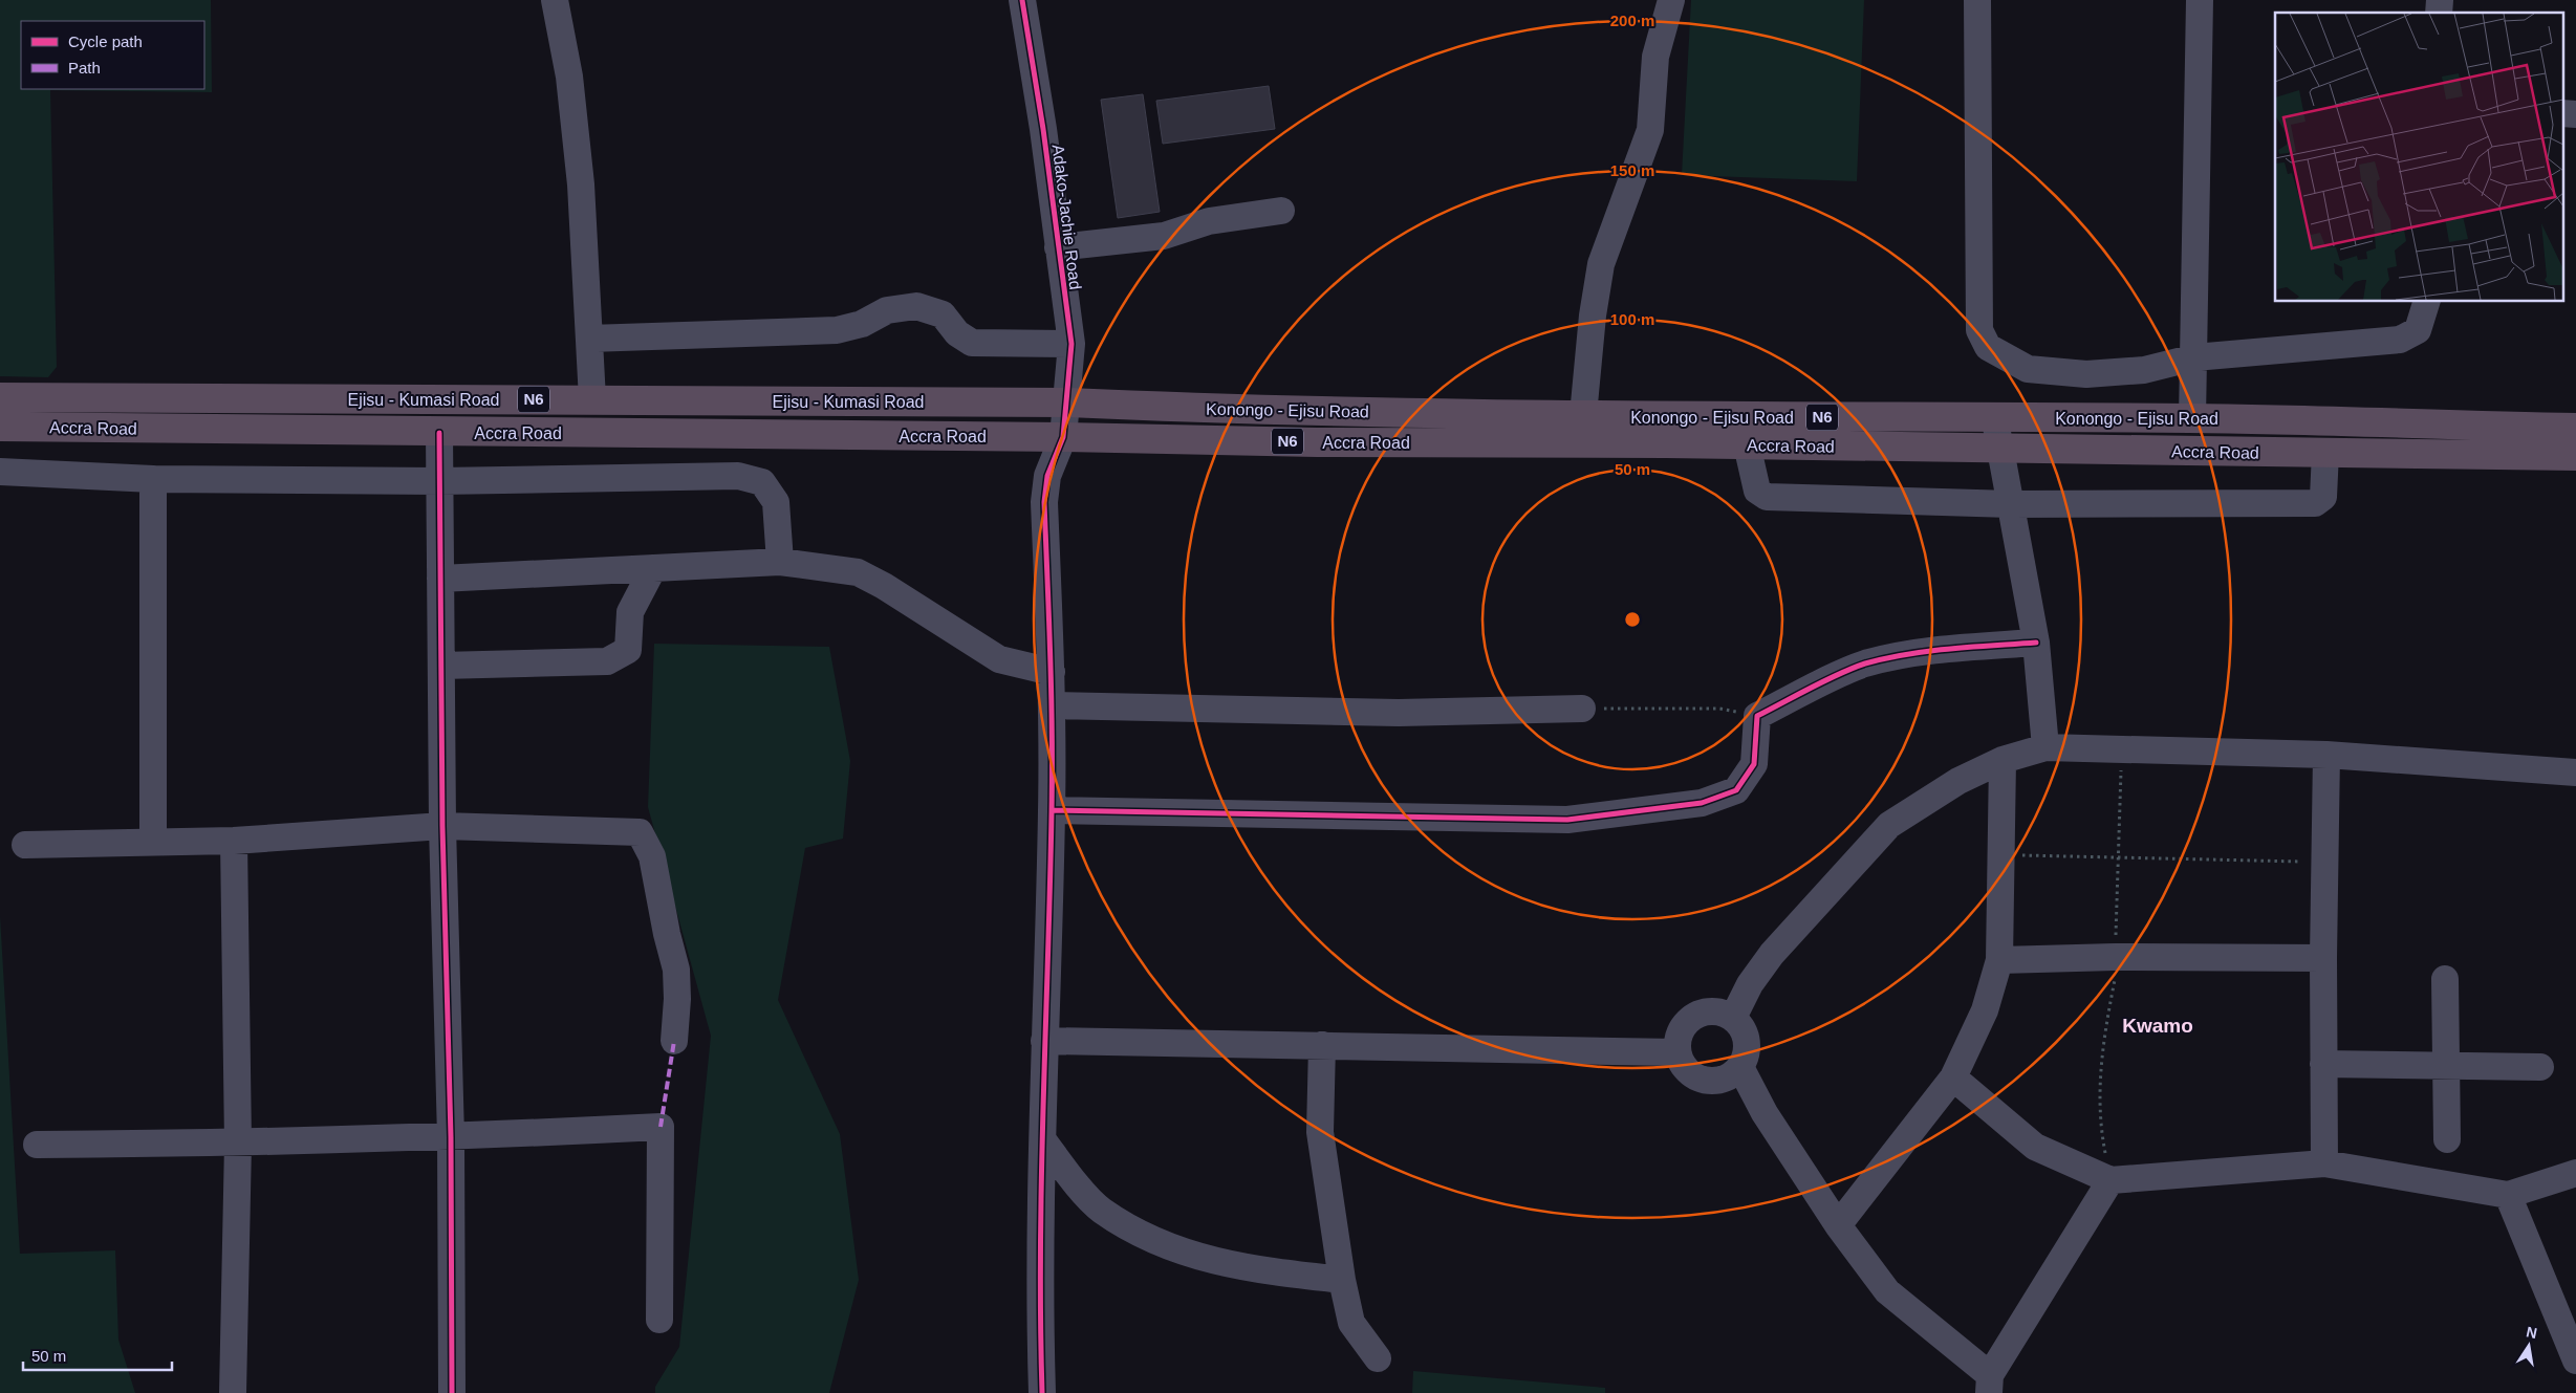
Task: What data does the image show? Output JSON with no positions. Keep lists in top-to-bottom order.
{
  "streets": {
    "highway": [
      "Ejisu - Kumasi Road",
      "N6",
      "Konongo - Ejisu Road",
      "Accra Road"
    ],
    "street": ["Adako-Jachie Road"]
  },
  "crossings": [
    ["Adako-Jachie Road", "Ejisu - Kumasi Road"],
    ["Adako-Jachie Road", "Konongo - Ejisu Road"],
    ["Adako-Jachie Road", "Accra Road"],
    ["Ejisu - Kumasi Road", "Konongo - Ejisu Road"]
  ],
  "districts": ["Kwamo"],
  "legend": ["Cycle path", "Path"],
  "scale_bar": "50 m",
  "north": "top",
  "rings": [
    "200 m",
    "150 m",
    "100 m",
    "50 m"
  ]
}
